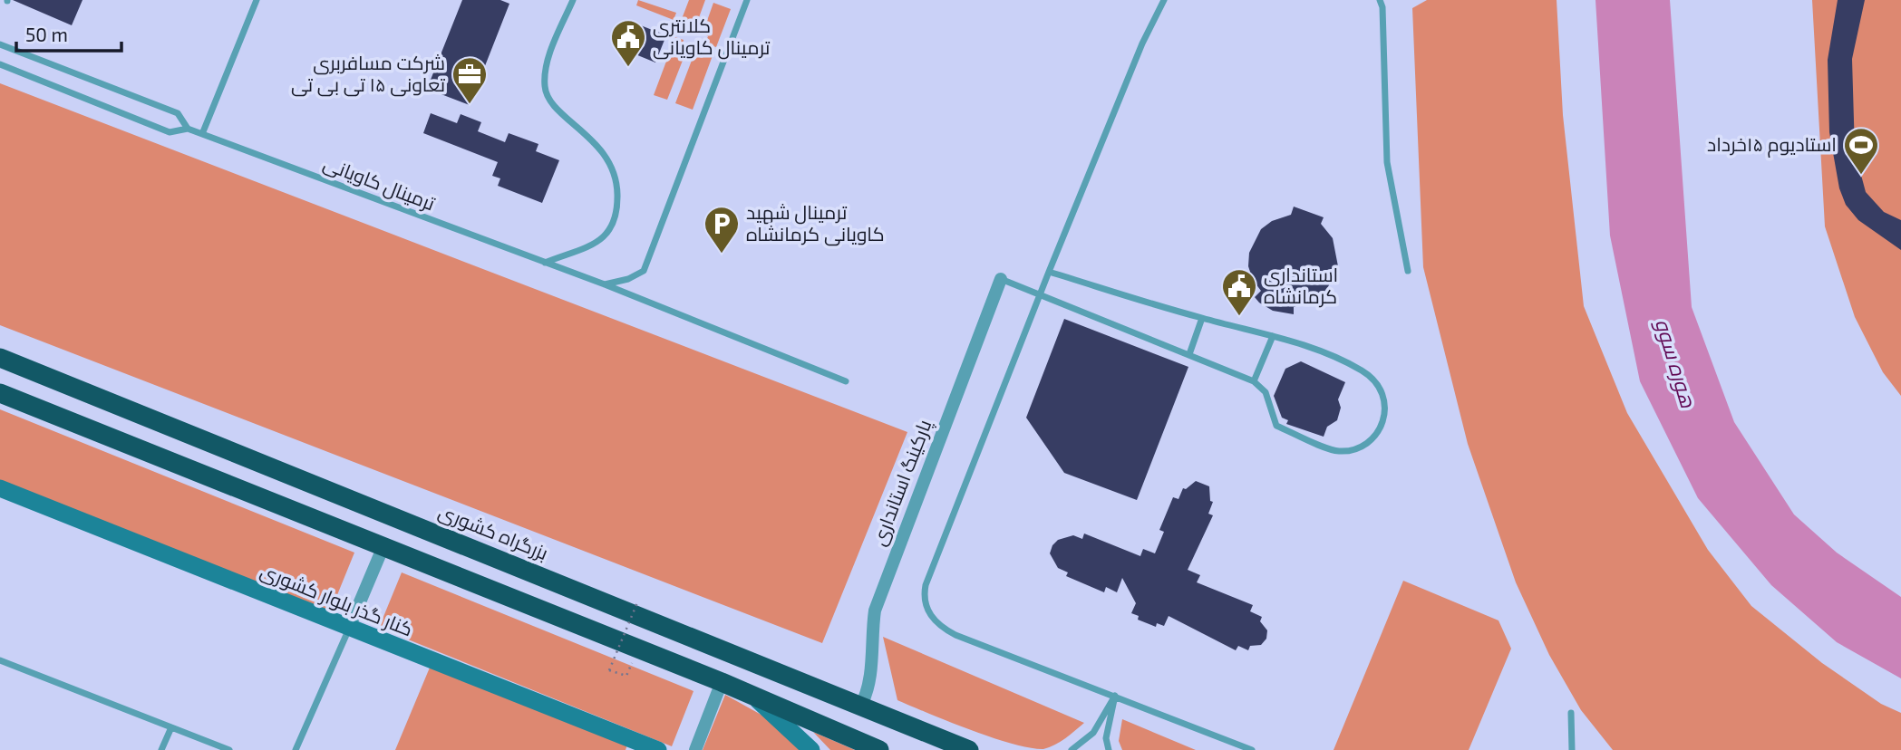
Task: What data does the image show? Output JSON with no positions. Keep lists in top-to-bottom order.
{
  "streets": {
    "highway": ["بزرگراه کشوری"],
    "street": ["پارکینگ استانداری", "کنار گذر بلوار کشوری"],
    "lane": ["ترمینال کاویانی"]
  },
  "crossings": [
    ["پارکینگ استانداری", "بزرگراه کشوری"]
  ],
  "water": ["هوره سوو"],
  "places": {
    "public building": ["کلانتری ترمینال کاویانی", "استانداری کرمانشاه"],
    "office": ["شرکت مسافربری تعاونی ۱۵ تی بی تی"],
    "sports": ["استادیوم ۱۵خرداد"],
    "parking": ["ترمینال شهید کاویانی کرمانشاه"]
  },
  "scale_bar": "50 m"
}
